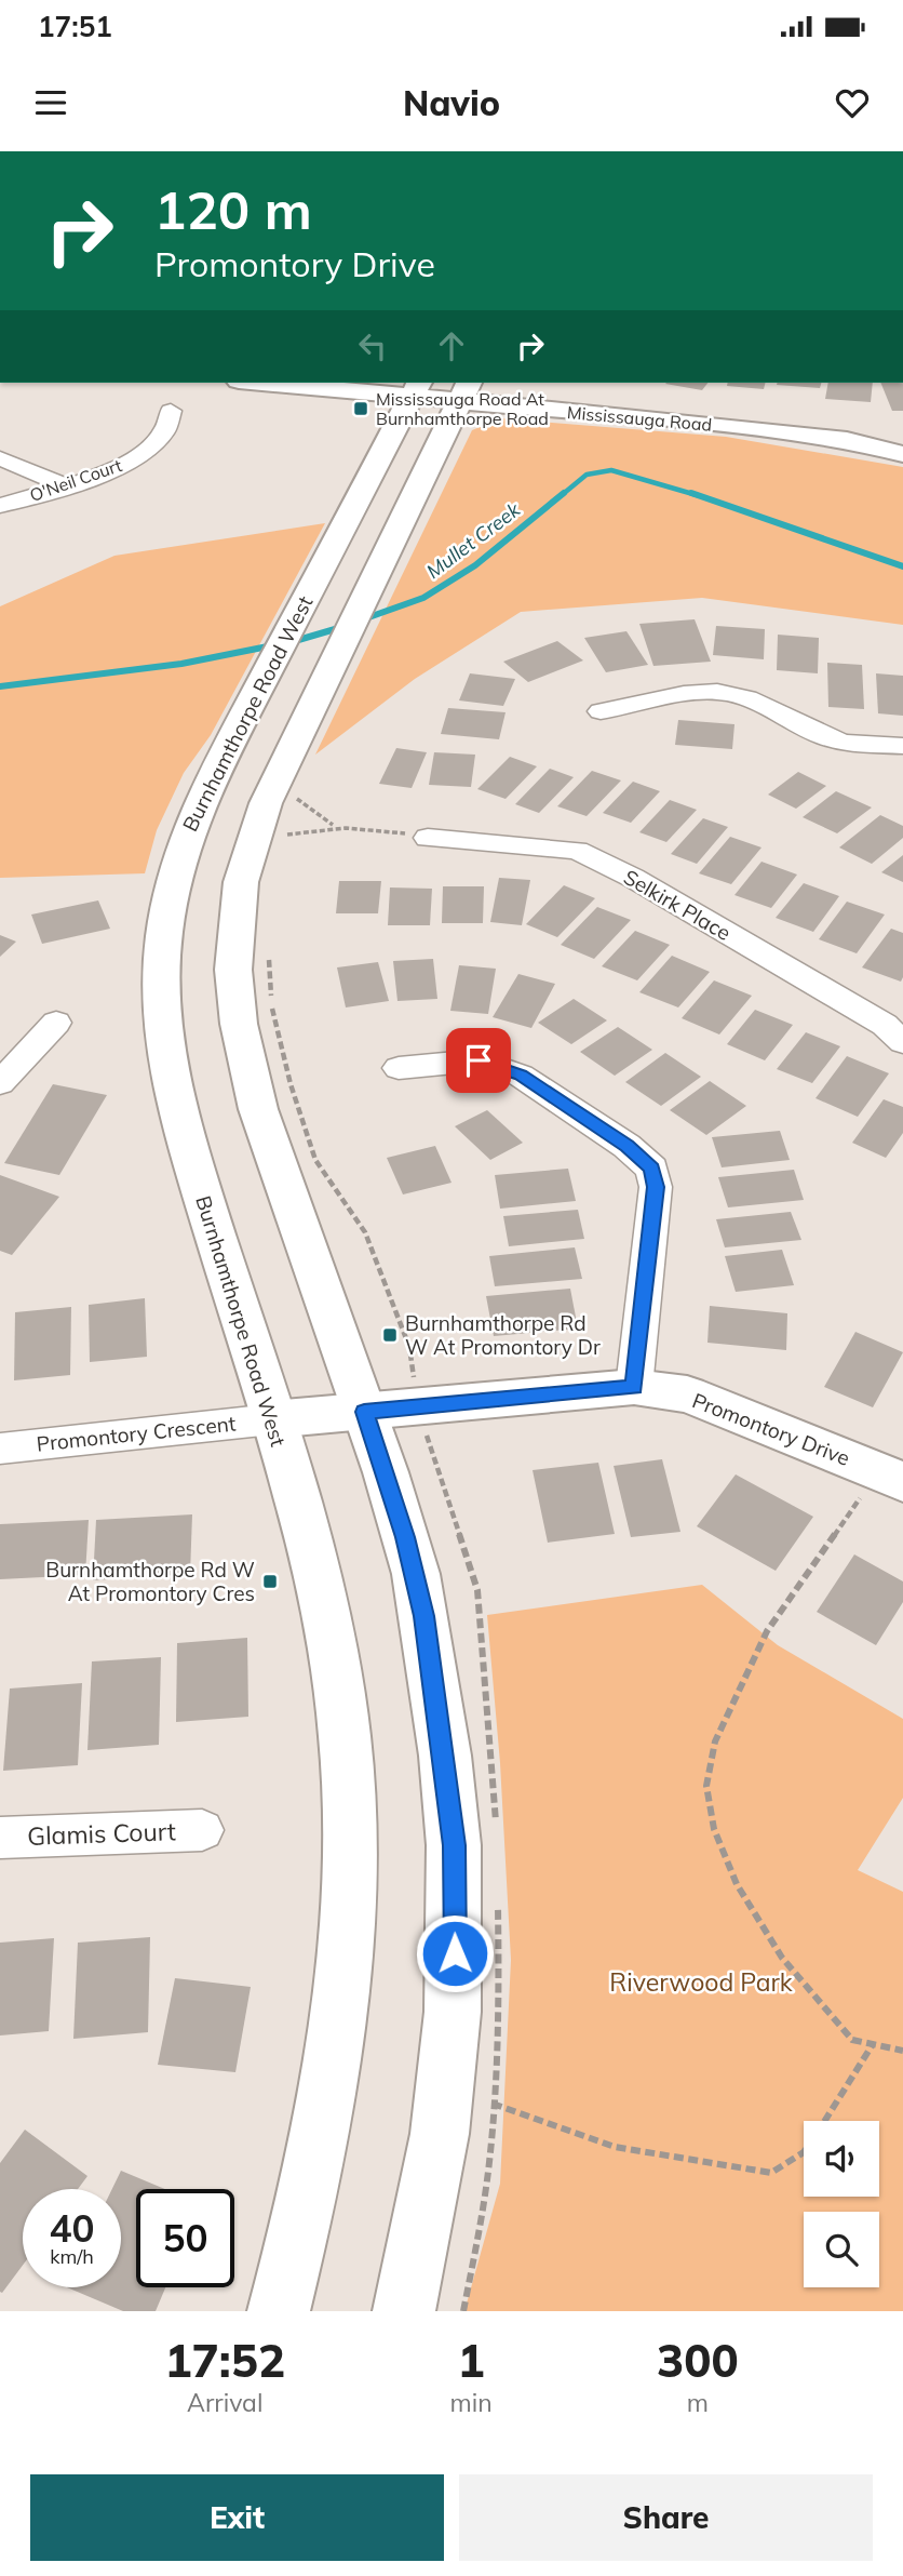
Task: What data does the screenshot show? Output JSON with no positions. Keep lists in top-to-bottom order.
{
  "streets": {
    "main road": ["Mississauga Road", "Burnhamthorpe Road West", "Promontory Drive"],
    "street": [
      "O'Neil Court",
      "Selkirk Place",
      "Promontory Crescent",
      "Glamis Court"
    ]
  },
  "crossings": [
    ["Mississauga Road", "Burnhamthorpe Road West"],
    ["Burnhamthorpe Road West", "Promontory Drive"],
    ["Burnhamthorpe Road West", "Promontory Crescent"],
    ["Promontory Drive", "Promontory Crescent"]
  ],
  "water": ["Mullet Creek"],
  "parks": ["Riverwood Park"],
  "places": {
    "transit": ["Mississauga Road At Burnhamthorpe Road", "Burnhamthorpe Rd W At Promontory Dr", "Burnhamthorpe Rd W At Promontory Cres"]
  },
  "page": {
    "status": "17:51",
    "header": "Navio",
    "turn": ["120 m", "Promontory Drive"],
    "speed": "40 km/h",
    "limit": "50",
    "eta": [
      "17:52",
      "Arrival",
      "1",
      "min",
      "300",
      "m"
    ],
    "buttons": ["Exit", "Share"]
  }
}
